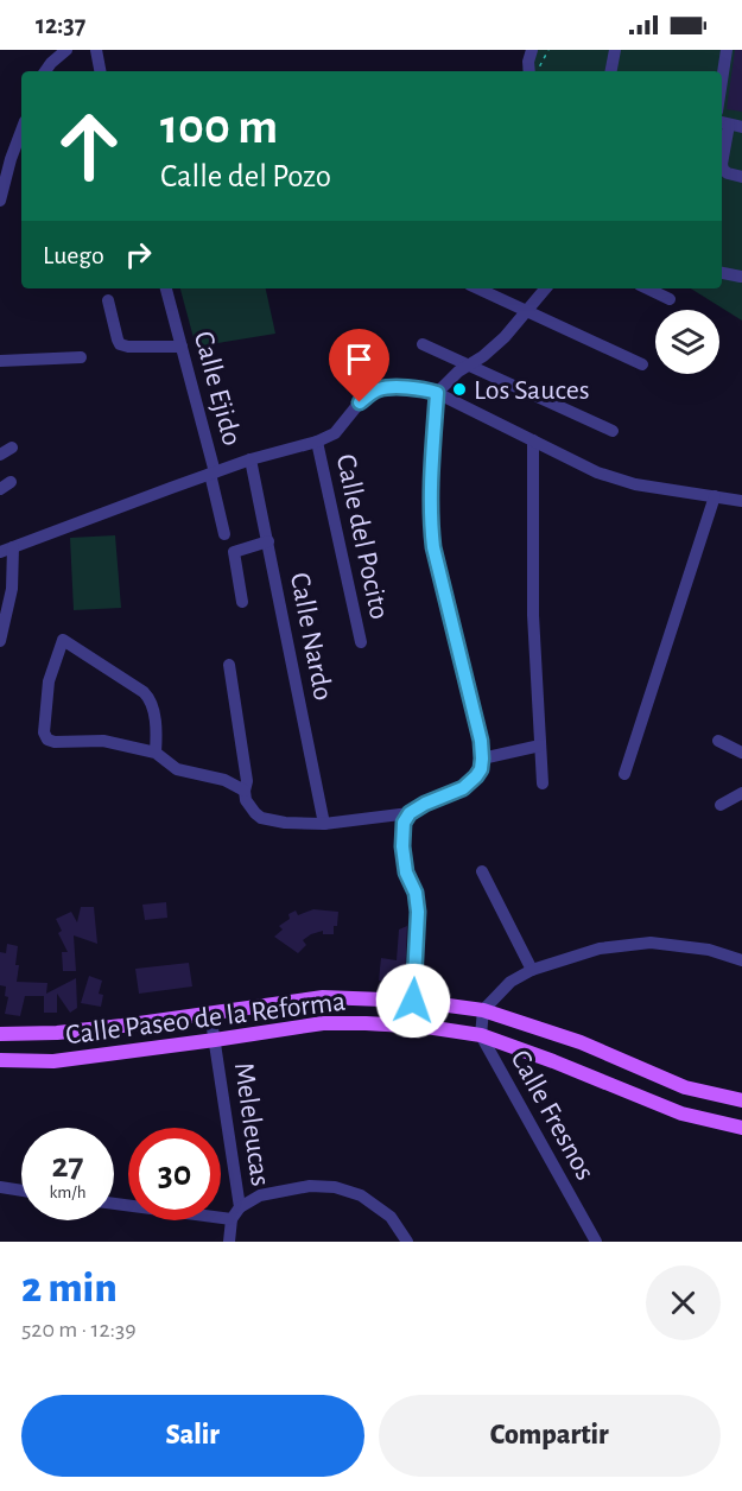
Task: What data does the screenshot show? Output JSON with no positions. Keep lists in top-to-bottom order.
{
  "streets": {
    "main road": ["Calle Paseo de la Reforma"],
    "street": [
      "Calle Ejido",
      "Calle del Pocito",
      "Calle Nardo",
      "Calle Fresnos",
      "Meleleucas"
    ]
  },
  "crossings": [
    ["Calle Ejido", "Calle del Pocito"],
    ["Calle Ejido", "Calle Nardo"],
    ["Calle Paseo de la Reforma", "Calle Fresnos"],
    ["Calle Paseo de la Reforma", "Meleleucas"]
  ],
  "places": ["Los Sauces"],
  "page": {
    "status": "12:37",
    "turn": ["100 m", "Calle del Pozo"],
    "then": "Luego",
    "speed": "27 km/h",
    "limit": "30",
    "heading": ["2 min", "520 m · 12:39"],
    "buttons": ["Salir", "Compartir"]
  }
}
